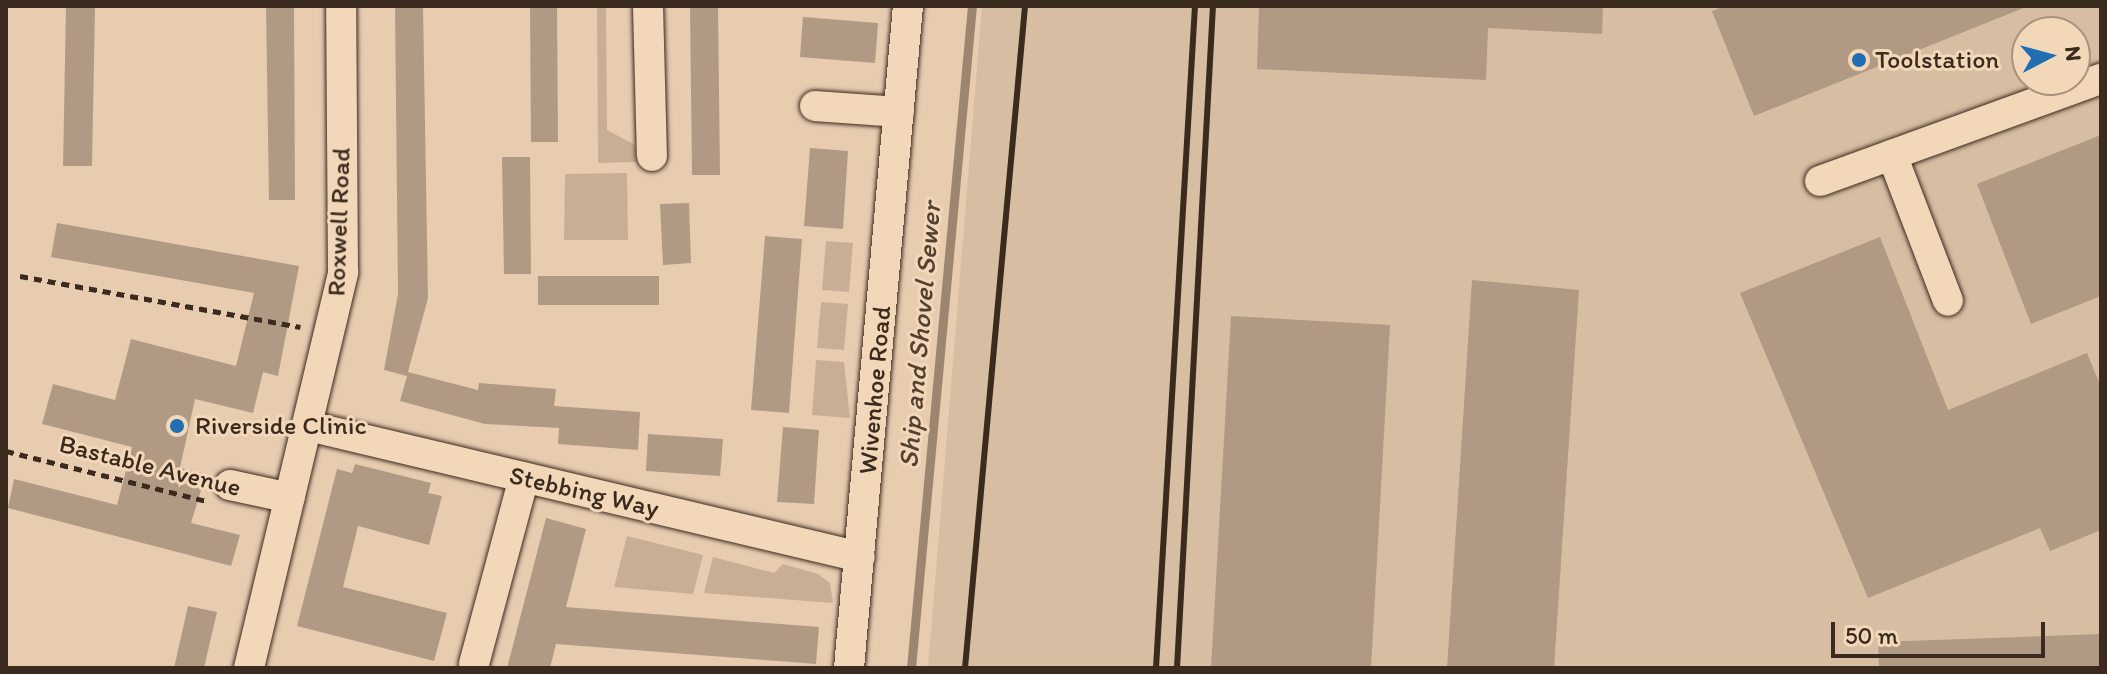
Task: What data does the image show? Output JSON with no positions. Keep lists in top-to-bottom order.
{
  "streets": {
    "street": ["Roxwell Road", "Wivenhoe Road", "Stebbing Way"],
    "path": ["Bastable Avenue"]
  },
  "crossings": [
    ["Roxwell Road", "Stebbing Way"],
    ["Wivenhoe Road", "Stebbing Way"]
  ],
  "water": ["Ship and Shovel Sewer"],
  "places": ["Toolstation", "Riverside Clinic"],
  "scale_bar": "50 m",
  "north": "right"
}
